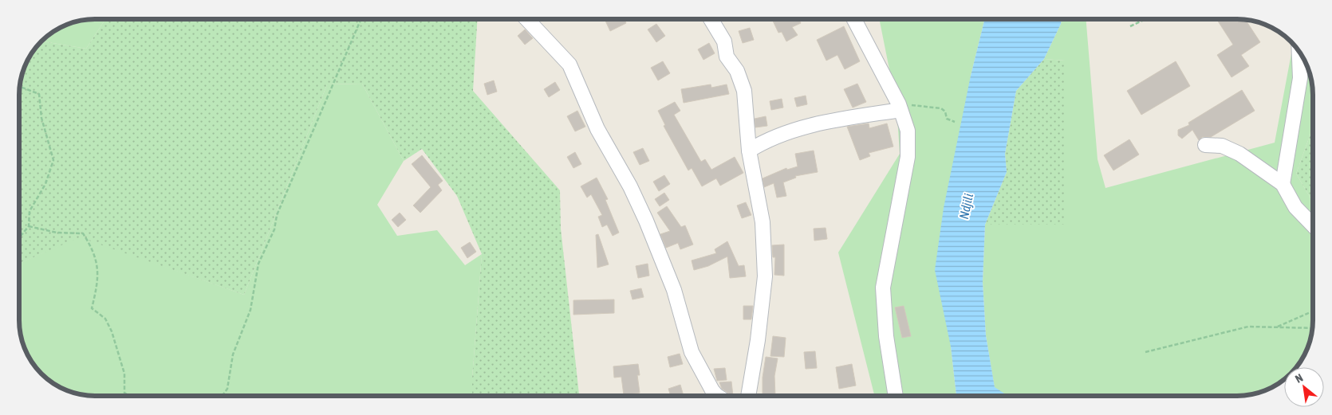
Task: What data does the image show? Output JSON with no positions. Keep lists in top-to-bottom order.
{
  "water": ["Ndjili"],
  "north": "top left"
}
